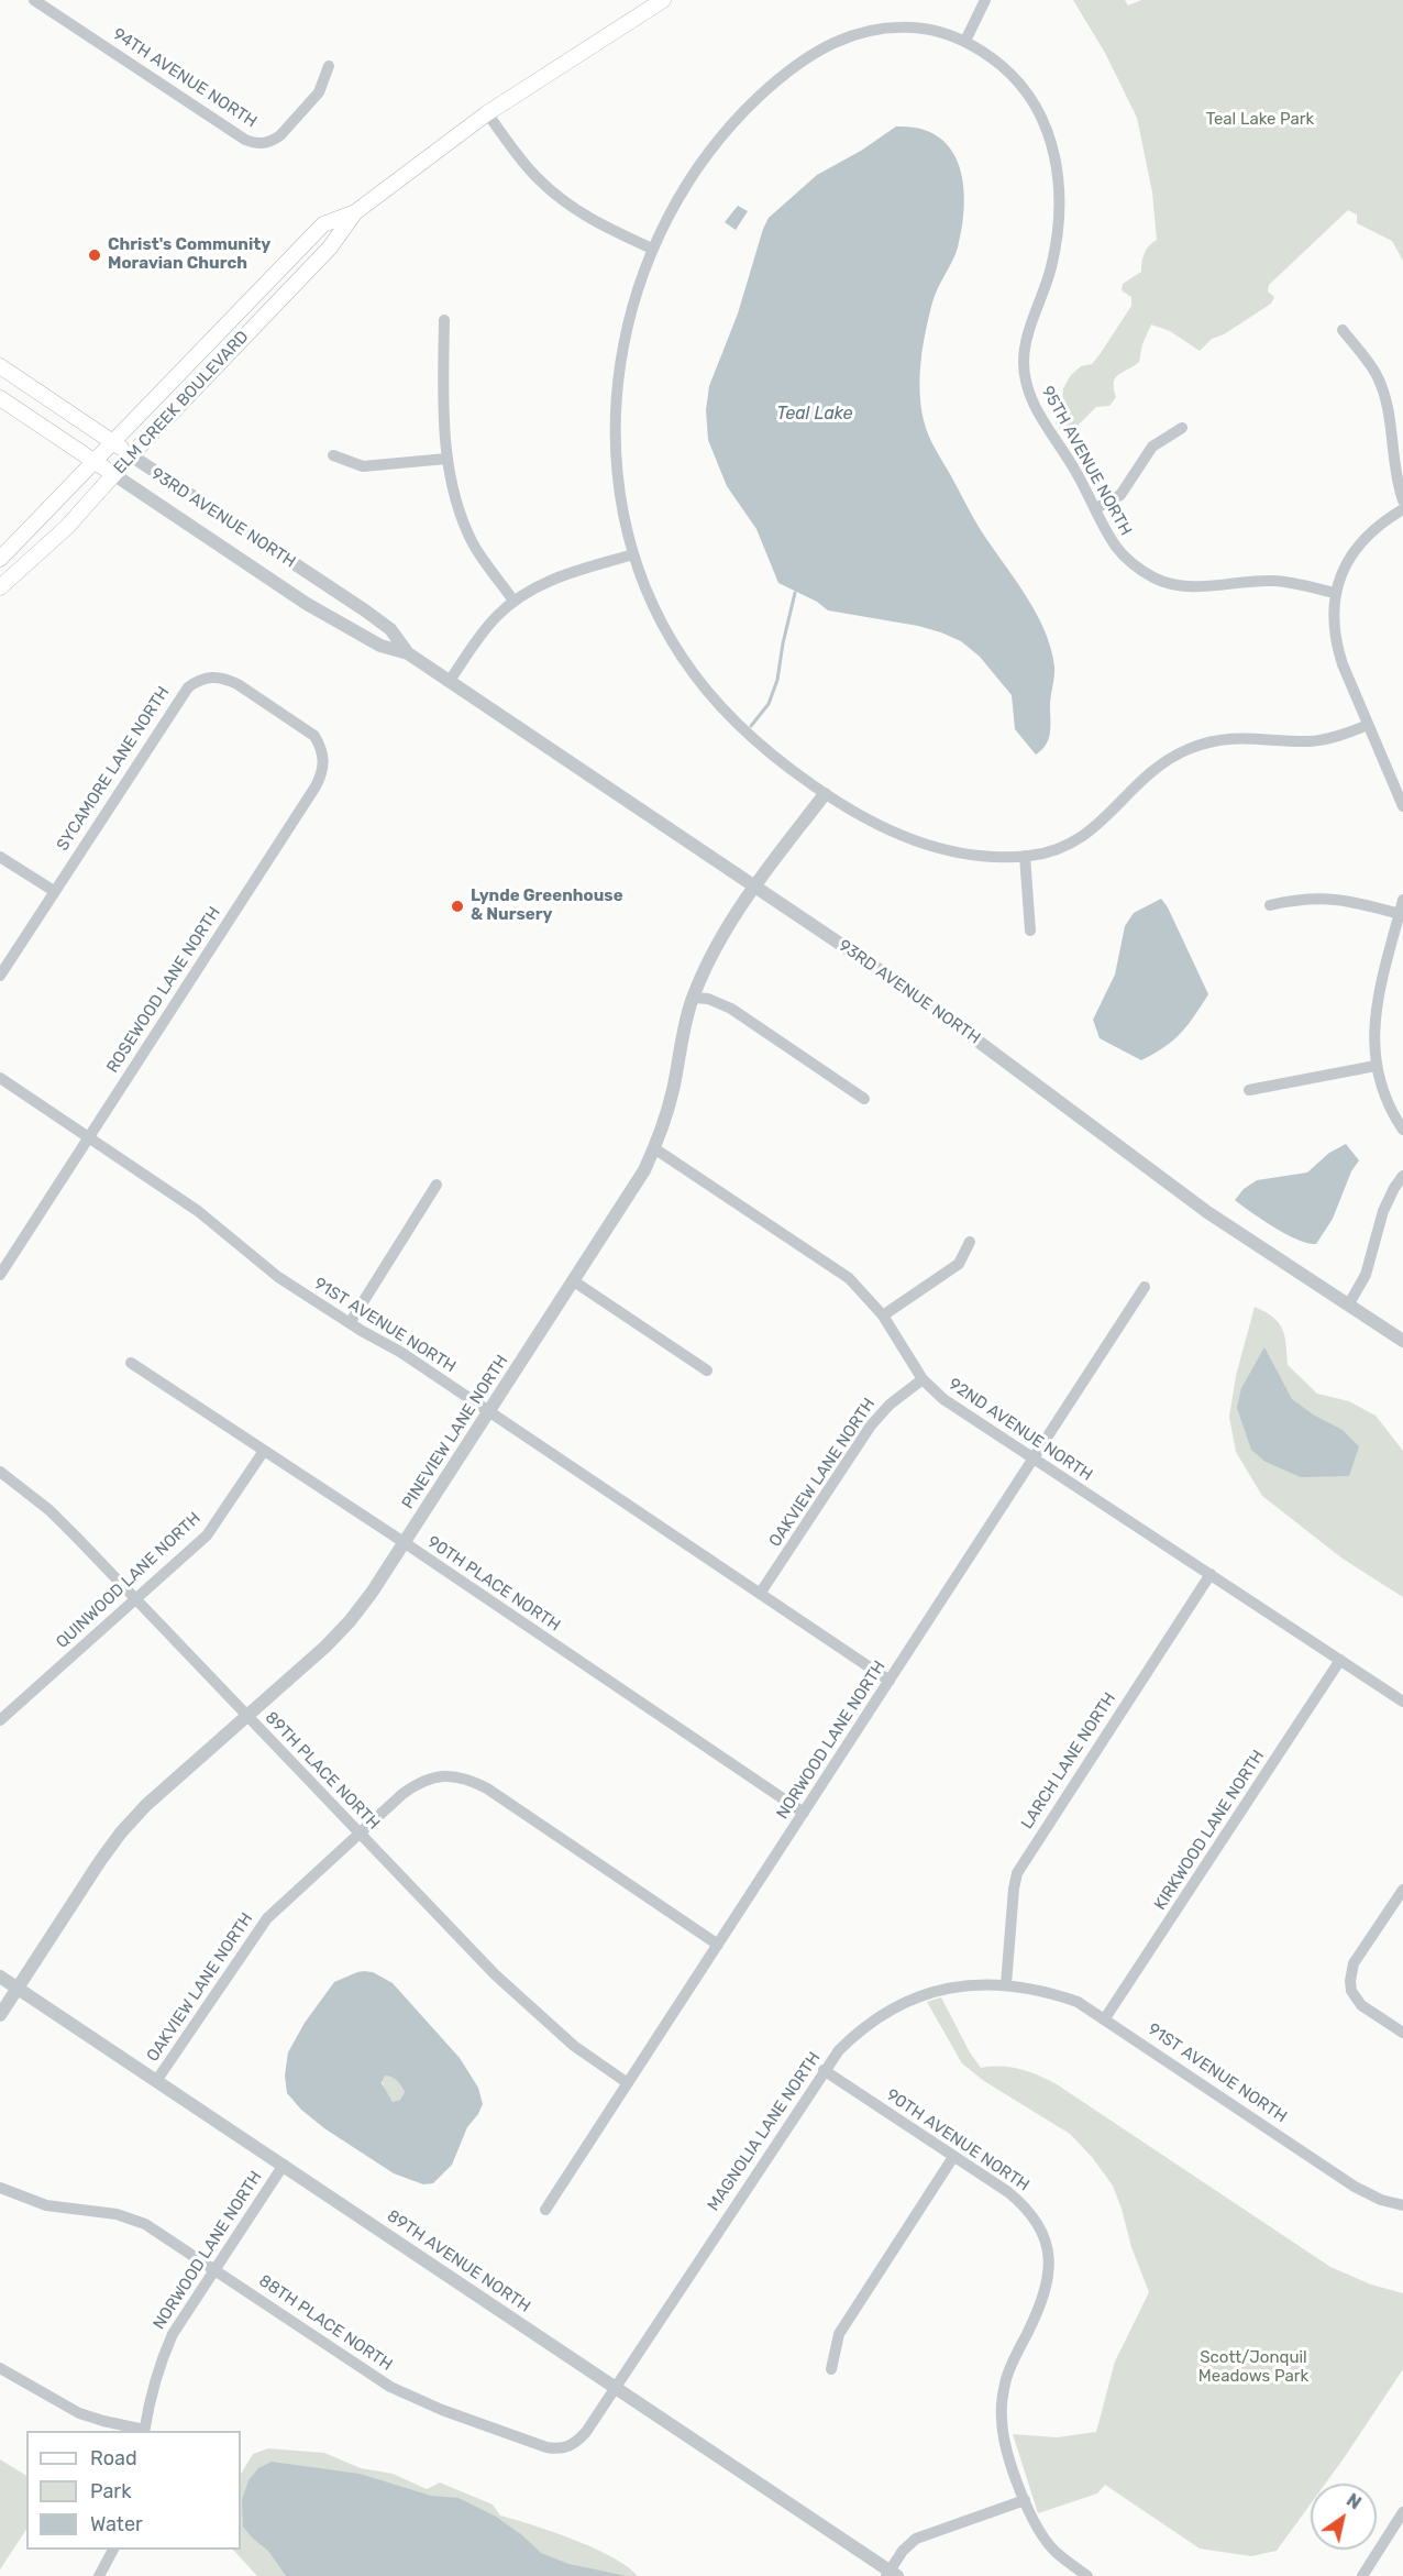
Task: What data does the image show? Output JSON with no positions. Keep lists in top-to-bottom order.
{
  "streets": {
    "main road": ["ELM CREEK BOULEVARD", "93RD AVENUE NORTH"],
    "street": [
      "94TH AVENUE NORTH",
      "95TH AVENUE NORTH",
      "SYCAMORE LANE NORTH",
      "ROSEWOOD LANE NORTH",
      "91ST AVENUE NORTH",
      "92ND AVENUE NORTH",
      "PINEVIEW LANE NORTH",
      "OAKVIEW LANE NORTH",
      "QUINWOOD LANE NORTH",
      "90TH PLACE NORTH",
      "NORWOOD LANE NORTH",
      "LARCH LANE NORTH",
      "89TH PLACE NORTH",
      "KIRKWOOD LANE NORTH",
      "MAGNOLIA LANE NORTH",
      "90TH AVENUE NORTH",
      "89TH AVENUE NORTH",
      "88TH PLACE NORTH"
    ]
  },
  "crossings": [
    ["ELM CREEK BOULEVARD", "93RD AVENUE NORTH"],
    ["93RD AVENUE NORTH", "PINEVIEW LANE NORTH"],
    ["SYCAMORE LANE NORTH", "ROSEWOOD LANE NORTH"],
    ["ROSEWOOD LANE NORTH", "91ST AVENUE NORTH"],
    ["91ST AVENUE NORTH", "PINEVIEW LANE NORTH"],
    ["91ST AVENUE NORTH", "OAKVIEW LANE NORTH"],
    ["91ST AVENUE NORTH", "NORWOOD LANE NORTH"],
    ["91ST AVENUE NORTH", "LARCH LANE NORTH"],
    ["91ST AVENUE NORTH", "KIRKWOOD LANE NORTH"],
    ["91ST AVENUE NORTH", "MAGNOLIA LANE NORTH"],
    ["92ND AVENUE NORTH", "PINEVIEW LANE NORTH"],
    ["92ND AVENUE NORTH", "OAKVIEW LANE NORTH"],
    ["92ND AVENUE NORTH", "NORWOOD LANE NORTH"],
    ["92ND AVENUE NORTH", "LARCH LANE NORTH"],
    ["92ND AVENUE NORTH", "KIRKWOOD LANE NORTH"],
    ["PINEVIEW LANE NORTH", "90TH PLACE NORTH"],
    ["PINEVIEW LANE NORTH", "89TH PLACE NORTH"],
    ["PINEVIEW LANE NORTH", "89TH AVENUE NORTH"],
    ["OAKVIEW LANE NORTH", "89TH PLACE NORTH"],
    ["OAKVIEW LANE NORTH", "89TH AVENUE NORTH"],
    ["QUINWOOD LANE NORTH", "90TH PLACE NORTH"],
    ["QUINWOOD LANE NORTH", "89TH PLACE NORTH"],
    ["90TH PLACE NORTH", "NORWOOD LANE NORTH"],
    ["NORWOOD LANE NORTH", "89TH PLACE NORTH"],
    ["NORWOOD LANE NORTH", "89TH AVENUE NORTH"],
    ["NORWOOD LANE NORTH", "88TH PLACE NORTH"],
    ["LARCH LANE NORTH", "MAGNOLIA LANE NORTH"],
    ["MAGNOLIA LANE NORTH", "90TH AVENUE NORTH"],
    ["MAGNOLIA LANE NORTH", "89TH AVENUE NORTH"],
    ["MAGNOLIA LANE NORTH", "88TH PLACE NORTH"],
    ["89TH AVENUE NORTH", "88TH PLACE NORTH"]
  ],
  "water": ["Teal Lake"],
  "parks": ["Teal Lake Park", "Scott/Jonquil Meadows Park"],
  "places": ["Christ's Community Moravian Church", "Lynde Greenhouse & Nursery"],
  "legend": ["Road", "Park", "Water"],
  "north": "top right"
}
